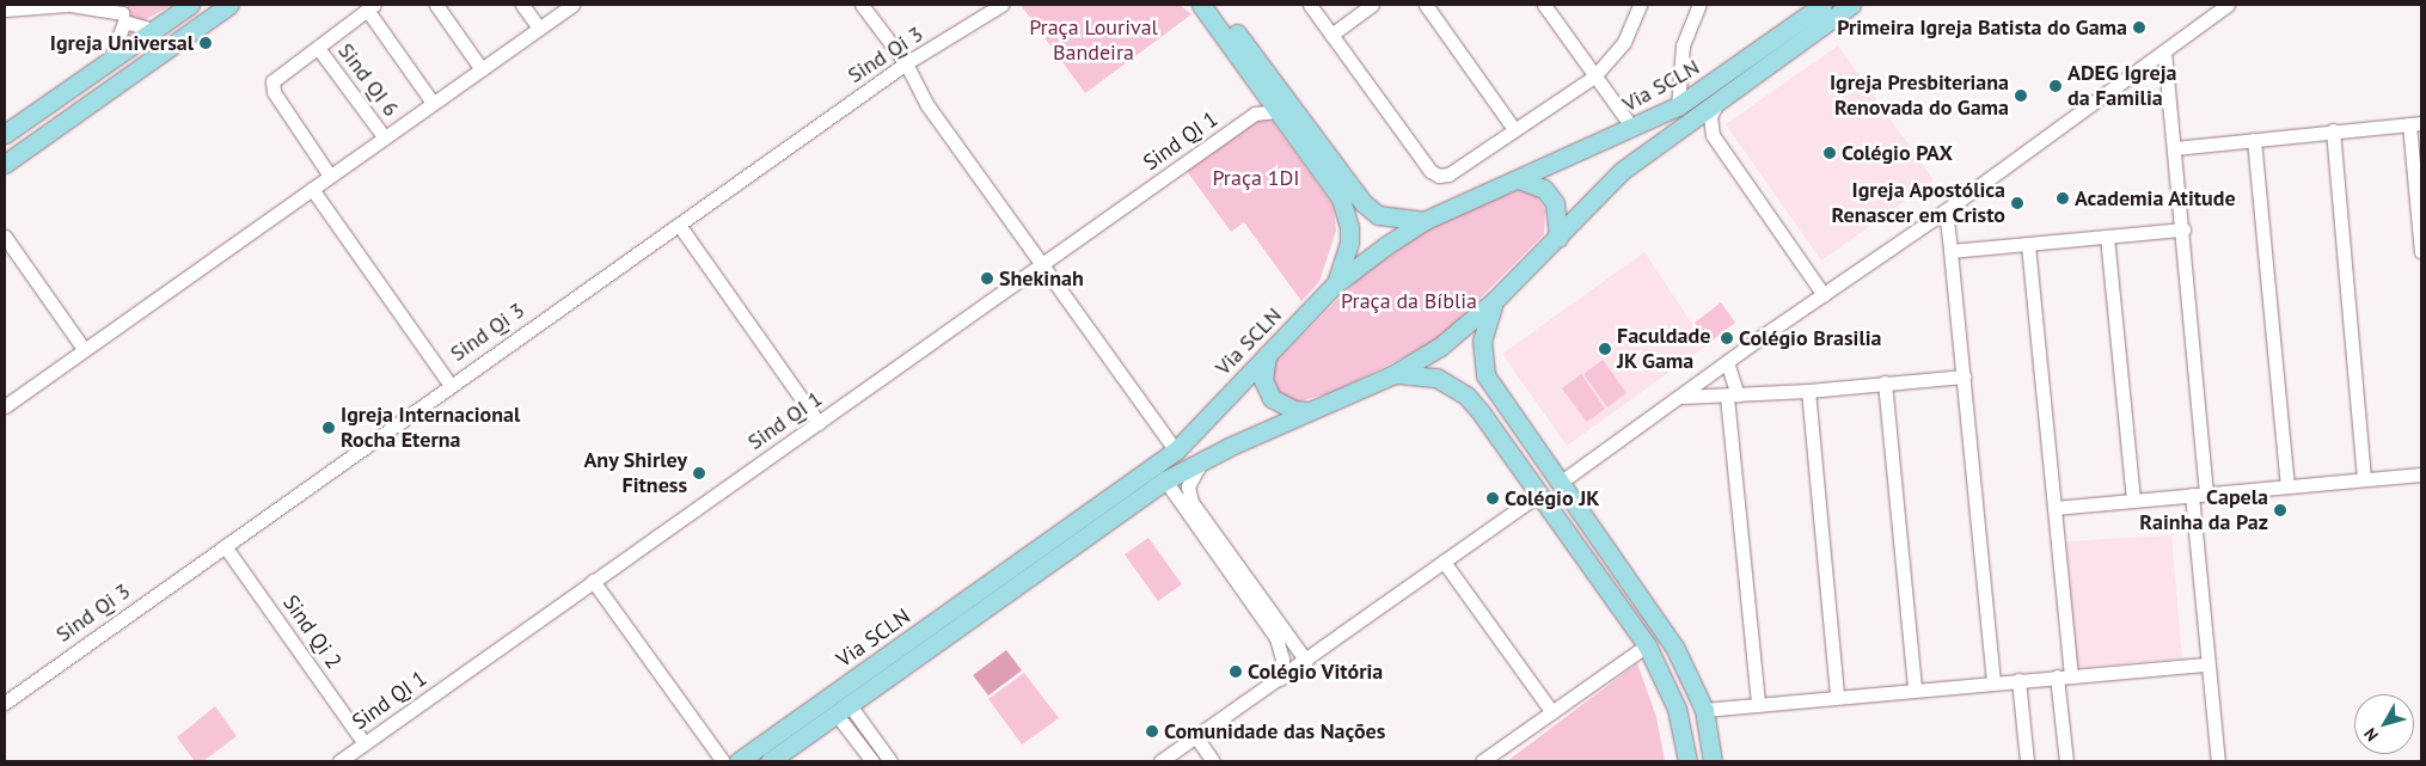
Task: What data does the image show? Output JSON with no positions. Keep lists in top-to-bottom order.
{
  "streets": {
    "main road": ["Via SCLN"],
    "street": [
      "Sind Qi 3",
      "Sind QI 6",
      "Sind QI 1",
      "Sind Qi 2"
    ]
  },
  "crossings": [
    ["Sind Qi 3", "Sind Qi 2"],
    ["Sind QI 1", "Sind Qi 2"]
  ],
  "parks": ["Praça Lourival Bandeira", "Praça 1DI", "Praça da Bíblia"],
  "places": [
    "Primeira Igreja Batista do Gama",
    "Igreja Universal",
    "ADEG Igreja da Familia",
    "Igreja Presbiteriana Renovada do Gama",
    "Colégio PAX",
    "Academia Atitude",
    "Igreja Apostólica Renascer em Cristo",
    "Shekinah",
    "Colégio Brasilia",
    "Faculdade JK Gama",
    "Igreja Internacional Rocha Eterna",
    "Any Shirley Fitness",
    "Colégio JK",
    "Capela Rainha da Paz",
    "Colégio Vitória",
    "Comunidade das Nações"
  ],
  "north": "bottom left"
}
